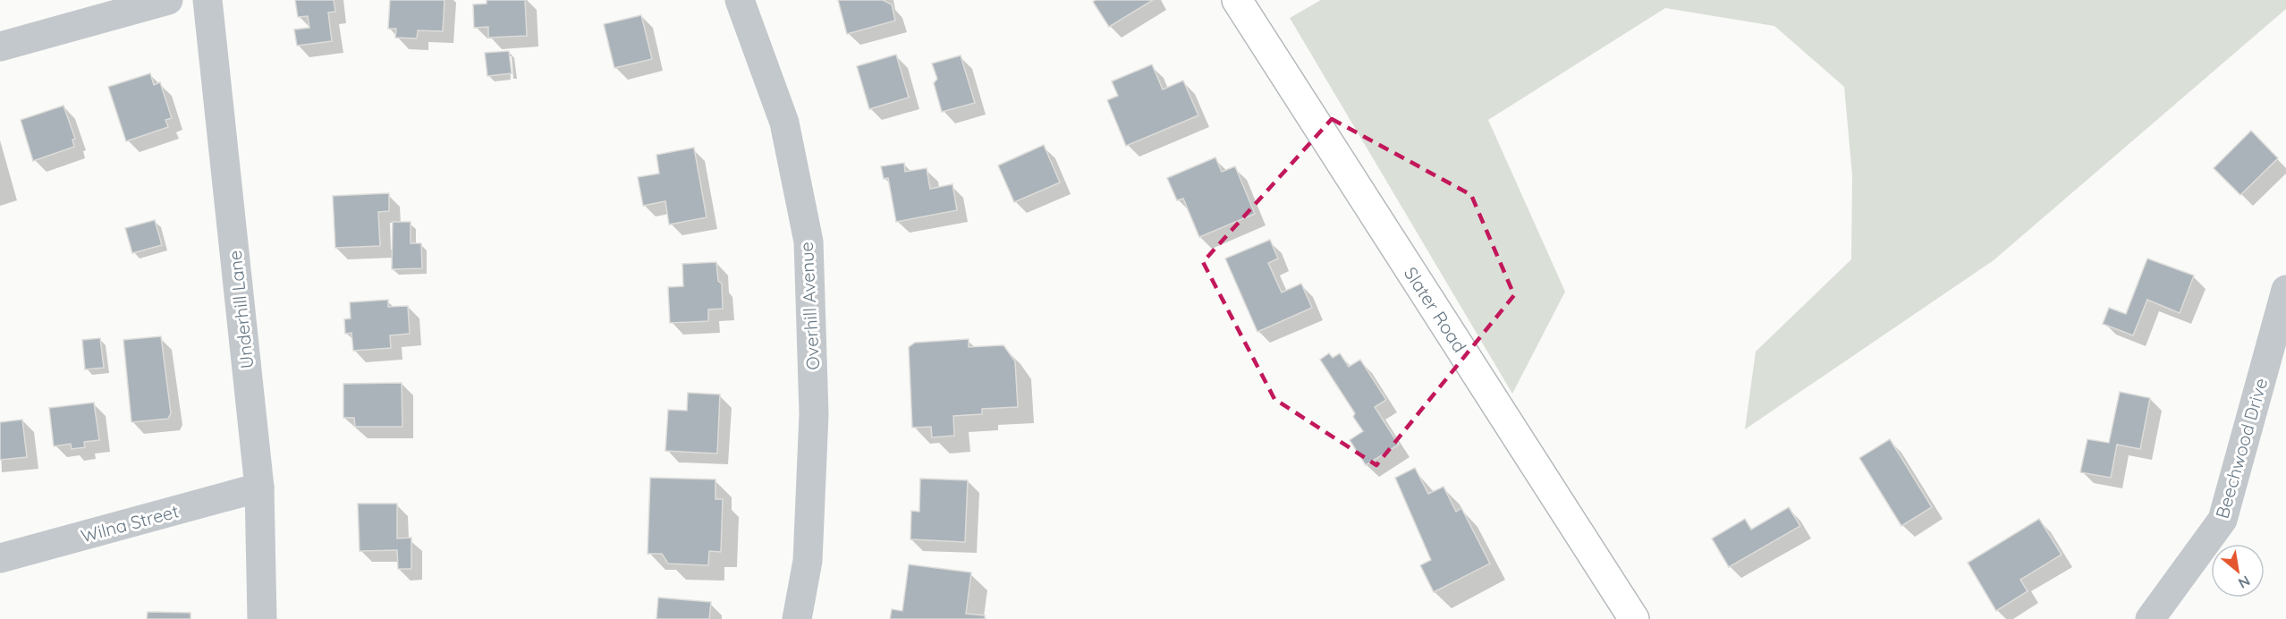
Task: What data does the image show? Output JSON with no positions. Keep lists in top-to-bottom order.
{
  "streets": {
    "main road": ["Slater Road"],
    "street": [
      "Overhill Avenue",
      "Underhill Lane",
      "Beechwood Drive",
      "Wilna Street"
    ]
  },
  "crossings": [
    ["Underhill Lane", "Wilna Street"]
  ],
  "north": "bottom right"
}
